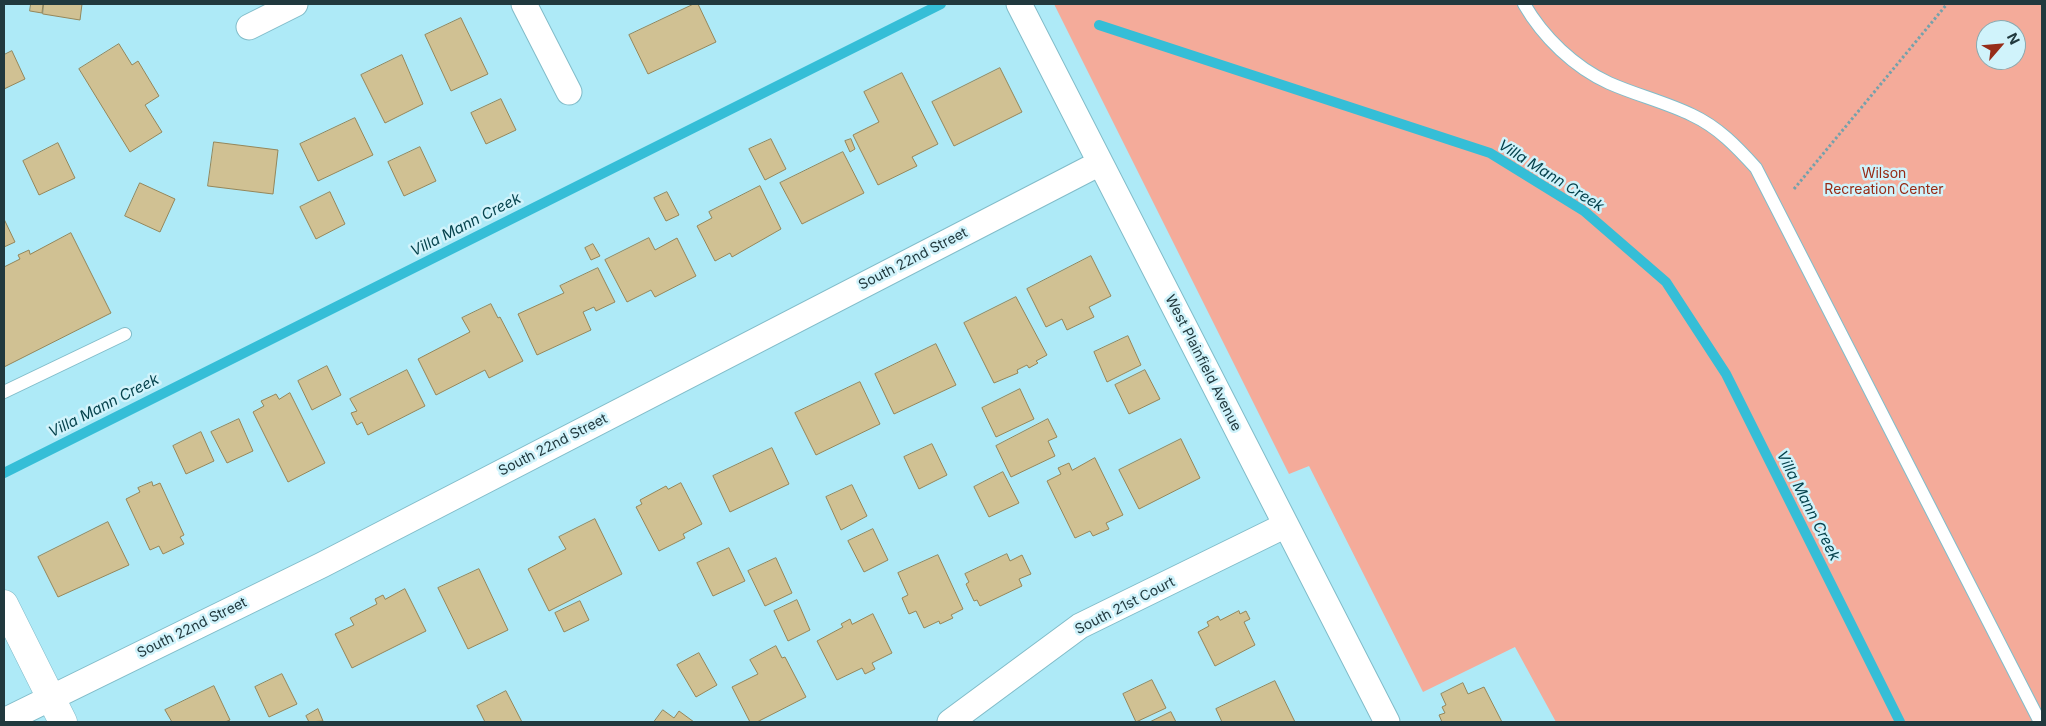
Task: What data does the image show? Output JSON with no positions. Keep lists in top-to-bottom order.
{
  "streets": {
    "street": ["South 22nd Street", "West Plainfield Avenue", "South 21st Court"]
  },
  "crossings": [
    ["South 22nd Street", "West Plainfield Avenue"],
    ["West Plainfield Avenue", "South 21st Court"]
  ],
  "water": ["Villa Mann Creek"],
  "parks": ["Wilson Recreation Center"],
  "north": "top right"
}
